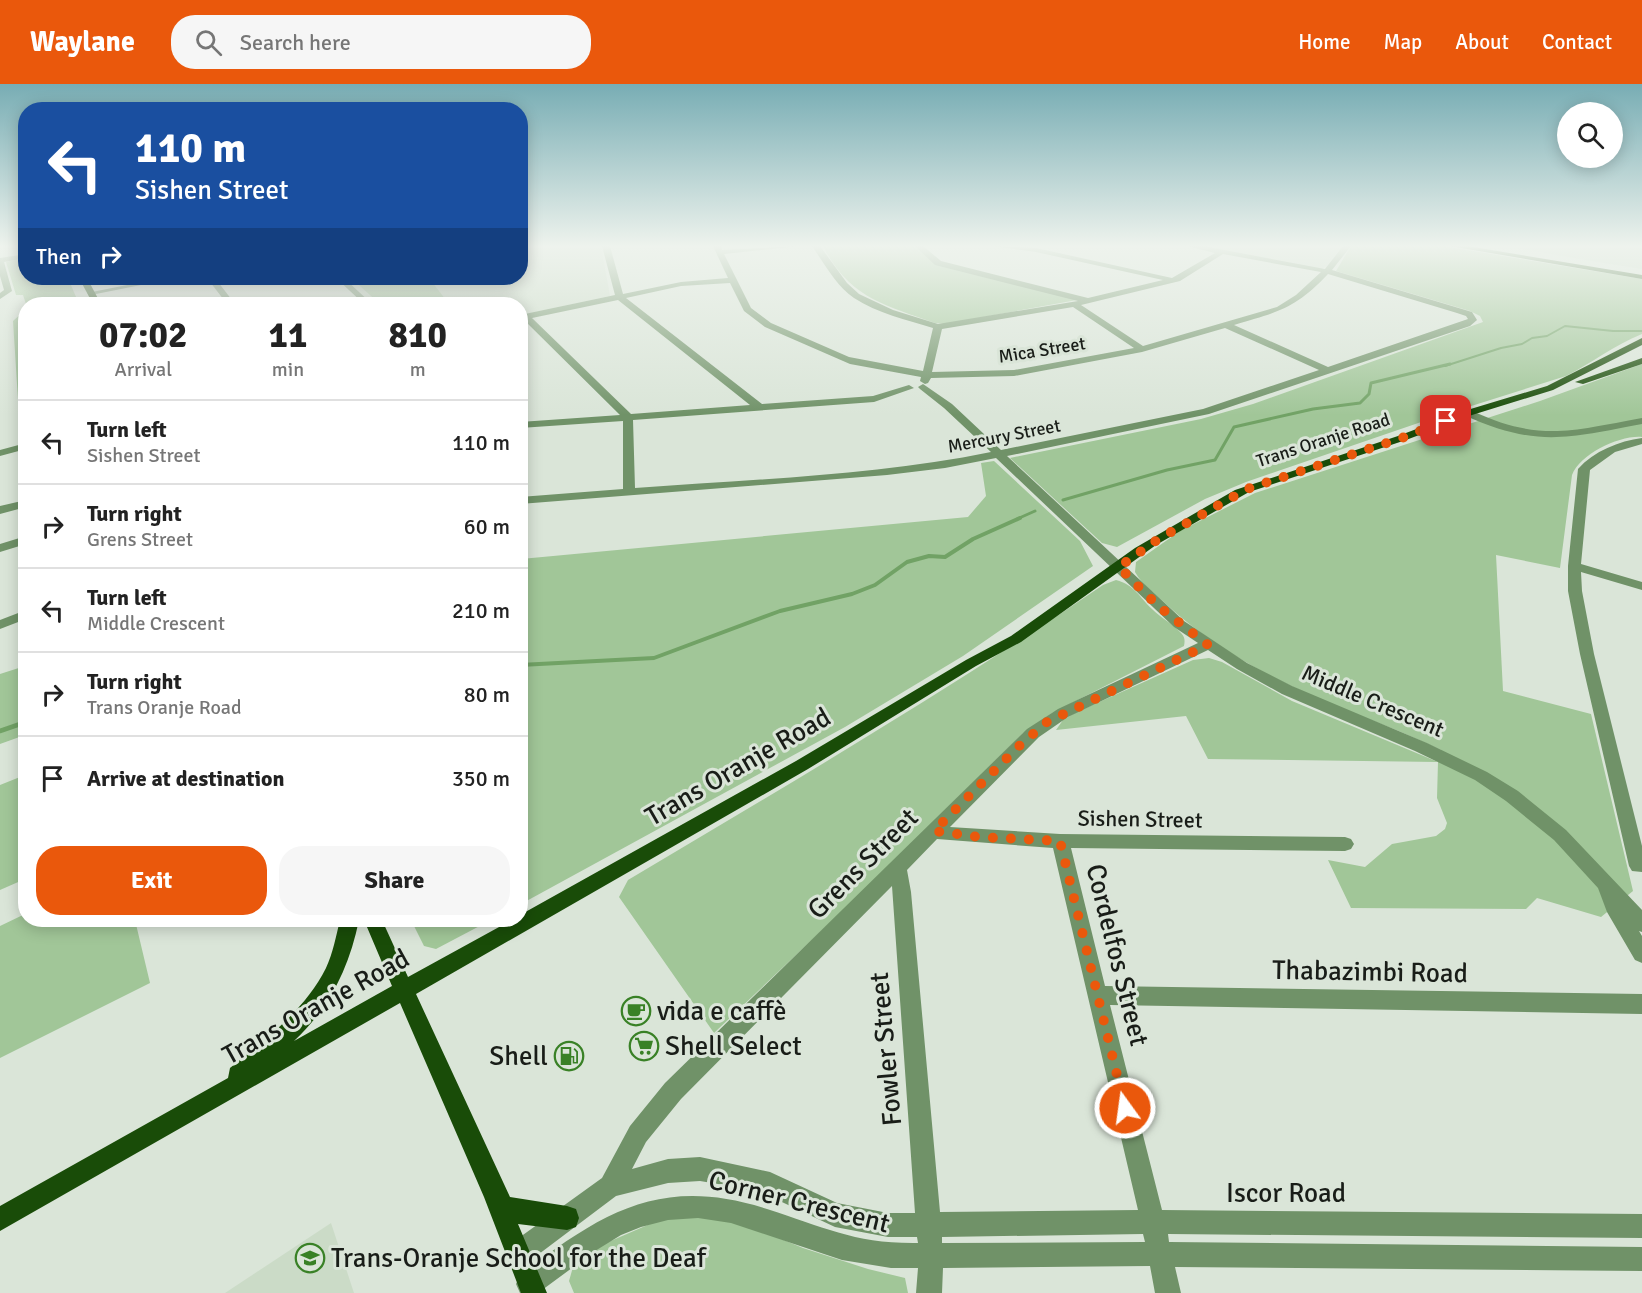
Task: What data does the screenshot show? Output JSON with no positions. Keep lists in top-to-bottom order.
{
  "streets": {
    "main road": ["Trans Oranje Road"],
    "street": [
      "Mica Street",
      "Mercury Street",
      "Middle Crescent",
      "Sishen Street",
      "Grens Street",
      "Cordelfos Street",
      "Thabazimbi Road",
      "Fowler Street",
      "Iscor Road",
      "Corner Crescent"
    ]
  },
  "crossings": [
    ["Mica Street", "Middle Crescent"],
    ["Mercury Street", "Middle Crescent"],
    ["Trans Oranje Road", "Middle Crescent"],
    ["Middle Crescent", "Grens Street"],
    ["Sishen Street", "Grens Street"],
    ["Sishen Street", "Cordelfos Street"],
    ["Grens Street", "Fowler Street"],
    ["Grens Street", "Corner Crescent"],
    ["Cordelfos Street", "Thabazimbi Road"],
    ["Cordelfos Street", "Iscor Road"],
    ["Fowler Street", "Iscor Road"],
    ["Fowler Street", "Corner Crescent"],
    ["Iscor Road", "Corner Crescent"]
  ],
  "places": {
    "cafe": ["vida e caffè"],
    "supermarket": ["Shell Select"],
    "fuel station": ["Shell"],
    "school or university": ["Trans-Oranje School for the Deaf"]
  },
  "page": {
    "header": "Waylane",
    "search": "Search here",
    "nav": [
      "Home",
      "Map",
      "About",
      "Contact"
    ],
    "turn": ["110 m", "Sishen Street"],
    "then": "Then",
    "eta": [
      "07:02",
      "Arrival",
      "11",
      "min",
      "810",
      "m"
    ],
    "list": [
      {
        "name": "Turn left",
        "note": "Sishen Street",
        "value": "110 m"
      },
      {
        "name": "Turn right",
        "note": "Grens Street",
        "value": "60 m"
      },
      {
        "name": "Turn left",
        "note": "Middle Crescent",
        "value": "210 m"
      },
      {
        "name": "Turn right",
        "note": "Trans Oranje Road",
        "value": "80 m"
      },
      {
        "name": "Arrive at destination",
        "value": "350 m"
      }
    ],
    "buttons": ["Exit", "Share"]
  }
}
